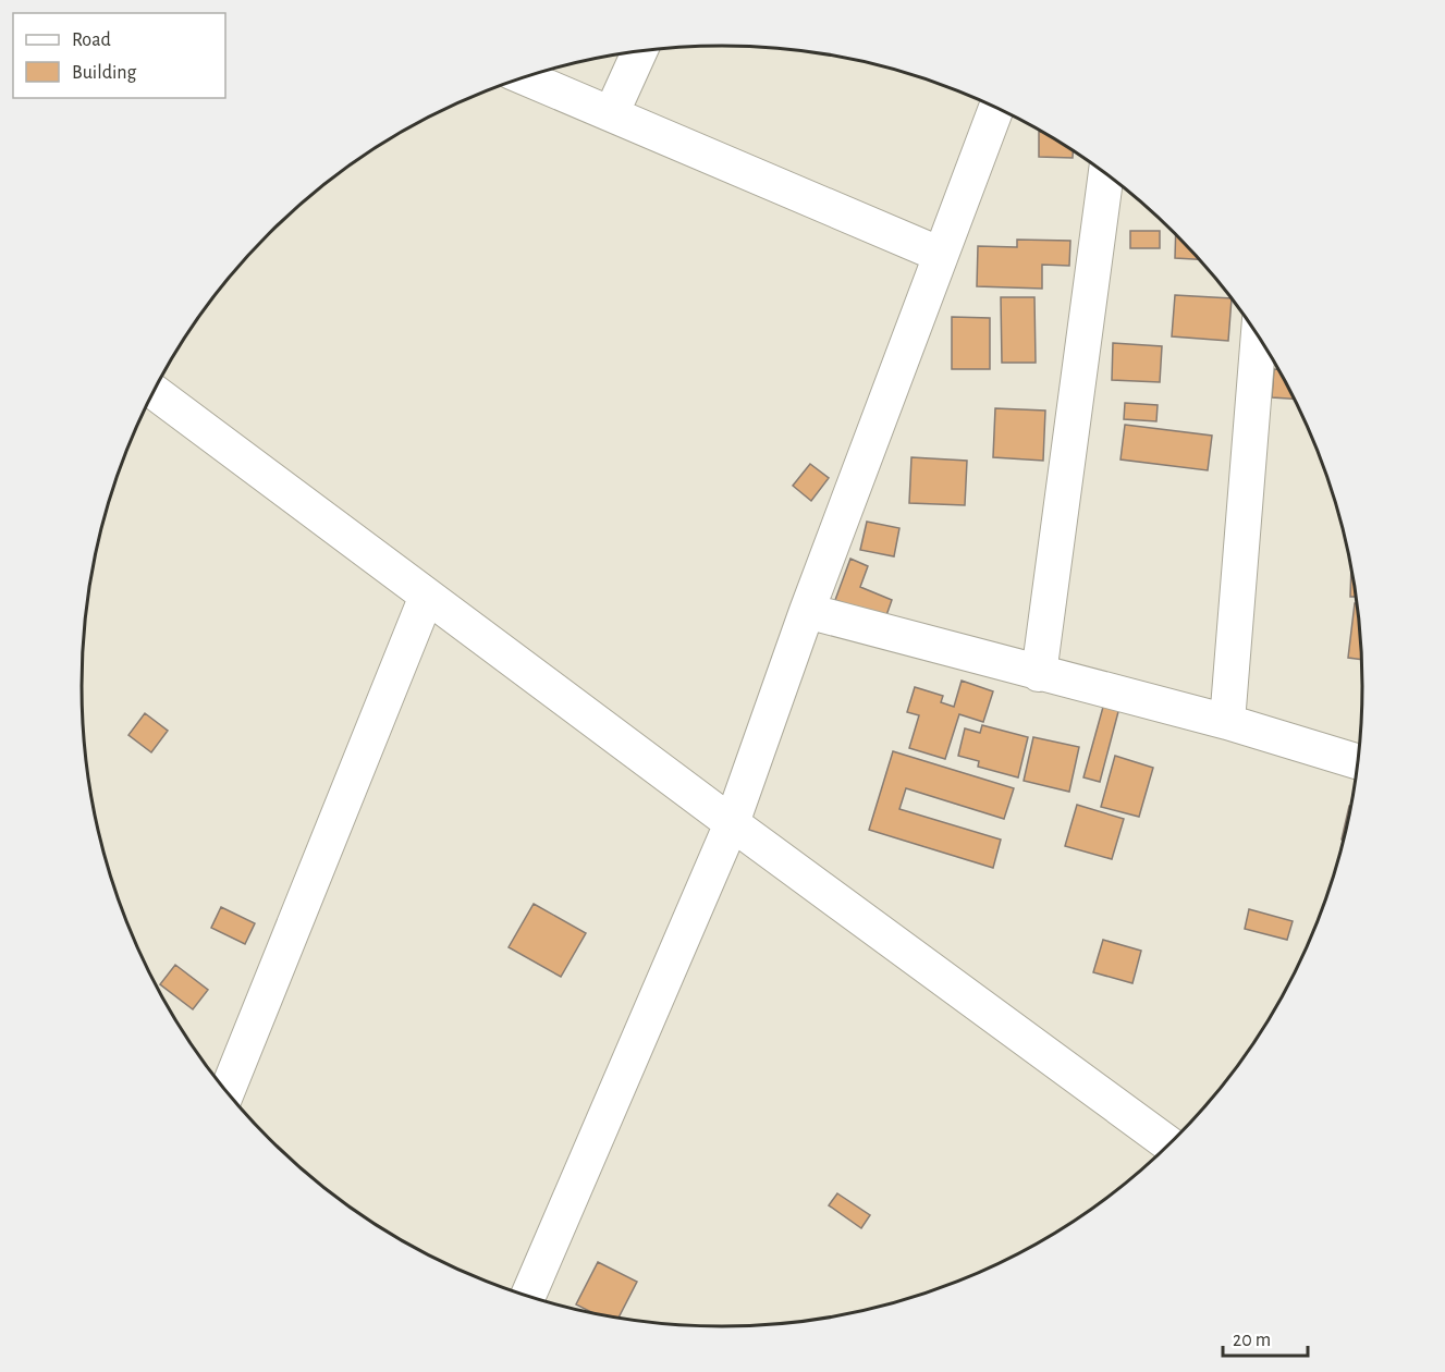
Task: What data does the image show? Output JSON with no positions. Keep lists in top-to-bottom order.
{
  "legend": ["Road", "Building"],
  "scale_bar": "20 m"
}
